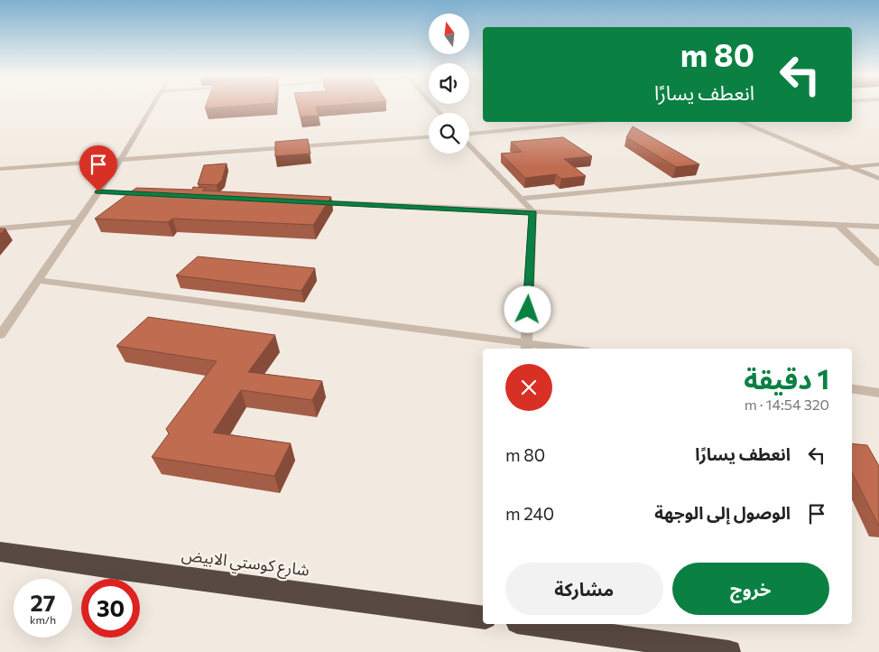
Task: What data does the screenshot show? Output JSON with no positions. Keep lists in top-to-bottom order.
{
  "streets": {
    "highway": ["شارع كوستي الابيض"]
  },
  "north": "top",
  "page": {
    "turn": ["80 m", "انعطف يسارًا"],
    "heading": ["1 دقيقة", "320 m · 14:54"],
    "list": [
      {
        "name": "انعطف يسارًا",
        "value": "80 m"
      },
      {
        "name": "الوصول إلى الوجهة",
        "value": "240 m"
      }
    ],
    "buttons": ["خروج", "مشاركة"],
    "speed": "27 km/h",
    "limit": "30"
  }
}
